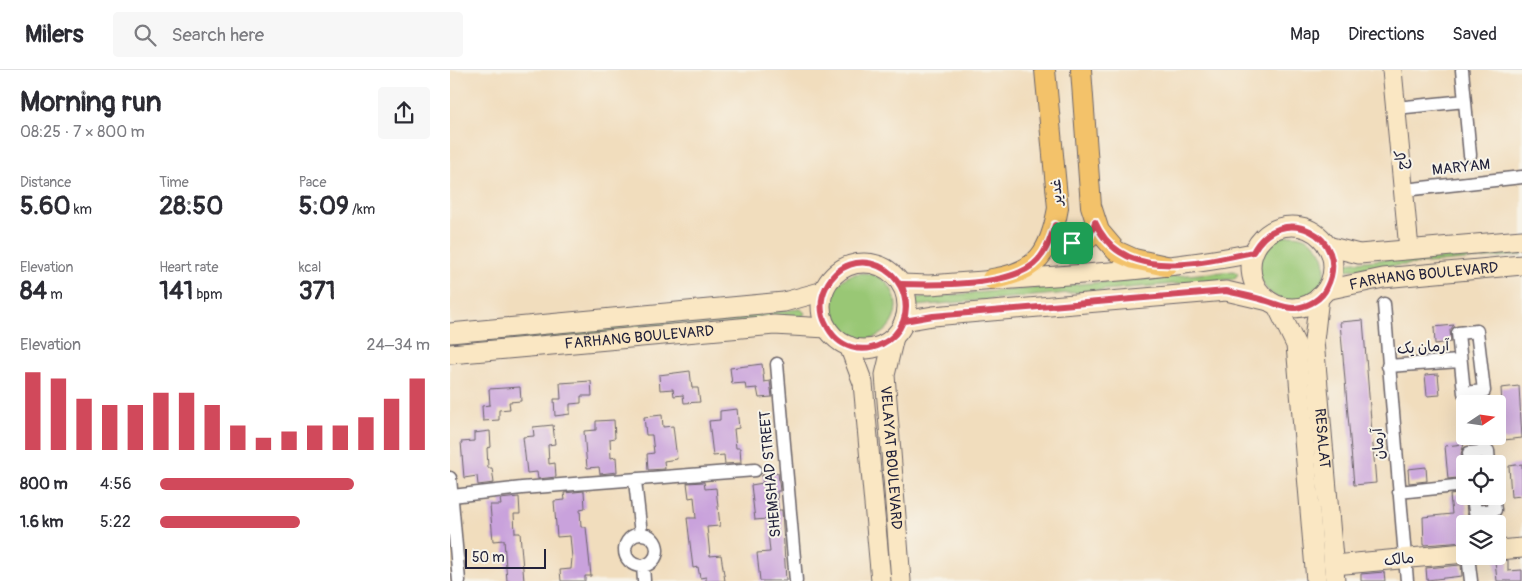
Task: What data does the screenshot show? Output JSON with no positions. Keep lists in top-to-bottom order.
{
  "streets": {
    "main road": [
      "کاج",
      "غدیر",
      "FARHANG BOULEVARD",
      "RESALAT",
      "VELAYAT BOULEVARD",
      "مالک"
    ],
    "street": [
      "MARYAM",
      "آرمان یک",
      "آرمان",
      "SHEMSHAD STREET"
    ]
  },
  "crossings": [
    ["کاج", "MARYAM"],
    ["کاج", "FARHANG BOULEVARD"],
    ["FARHANG BOULEVARD", "RESALAT"],
    ["FARHANG BOULEVARD", "VELAYAT BOULEVARD"],
    ["آرمان یک", "آرمان"],
    ["RESALAT", "مالک"],
    ["آرمان", "مالک"]
  ],
  "scale_bar": "50 m",
  "north": "right",
  "page": {
    "header": "Milers",
    "search": "Search here",
    "nav": ["Map", "Directions", "Saved"],
    "heading": ["Morning run", "08:25 · 7 × 800 m"],
    "stats": [
      ["Distance", "5.60 km"],
      ["Time", "28:50"],
      ["Pace", "5:09 /km"],
      ["Elevation", "84 m"],
      ["Heart rate", "141 bpm"],
      ["kcal", "371"]
    ],
    "chart": ["Elevation", "24–34 m"],
    "list": [
      {
        "name": "800 m",
        "note": "4:56"
      },
      {
        "name": "1.6 km",
        "note": "5:22"
      }
    ],
    "scale": "50 m"
  }
}
